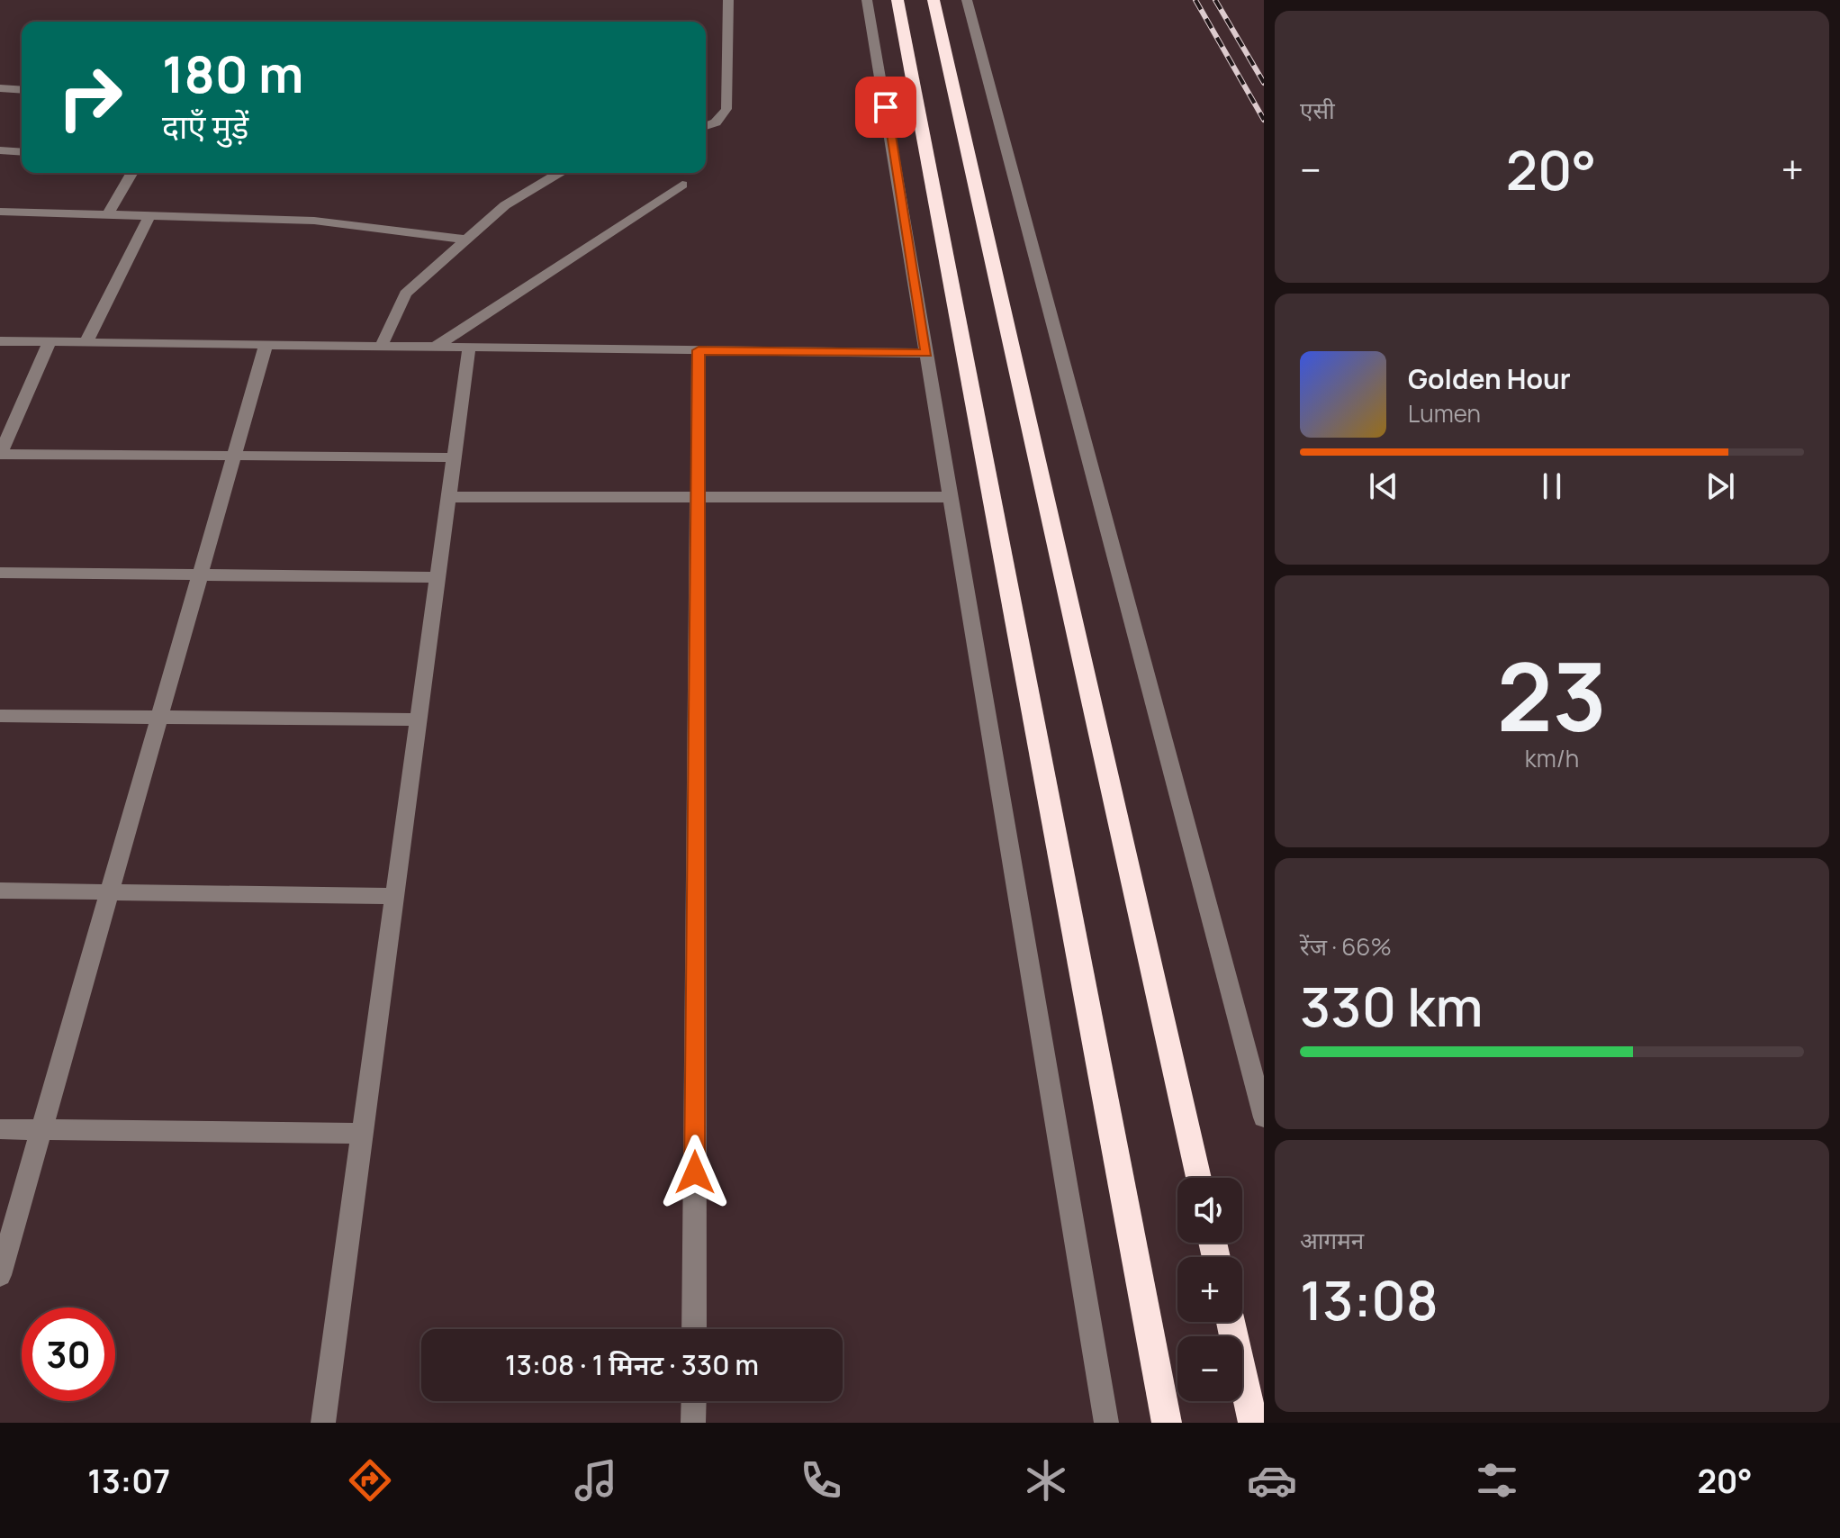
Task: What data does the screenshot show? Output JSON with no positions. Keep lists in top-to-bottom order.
{
  "page": {
    "tile": [
      "एसी",
      ["23", "km/h"],
      ["रेंज · 66%", "330 km"],
      ["आगमन", "13:08"]
    ],
    "turn": ["180 m", "दाएँ मुड़ें"],
    "heat": ["−", "20°", "+"],
    "song": ["Golden Hour", "Lumen"],
    "map_buttons": ["+", "−"],
    "limit": "30",
    "trip": "13:08 · 1 मिनट · 330 m",
    "tabs": ["13:07", "20°"]
  }
}
